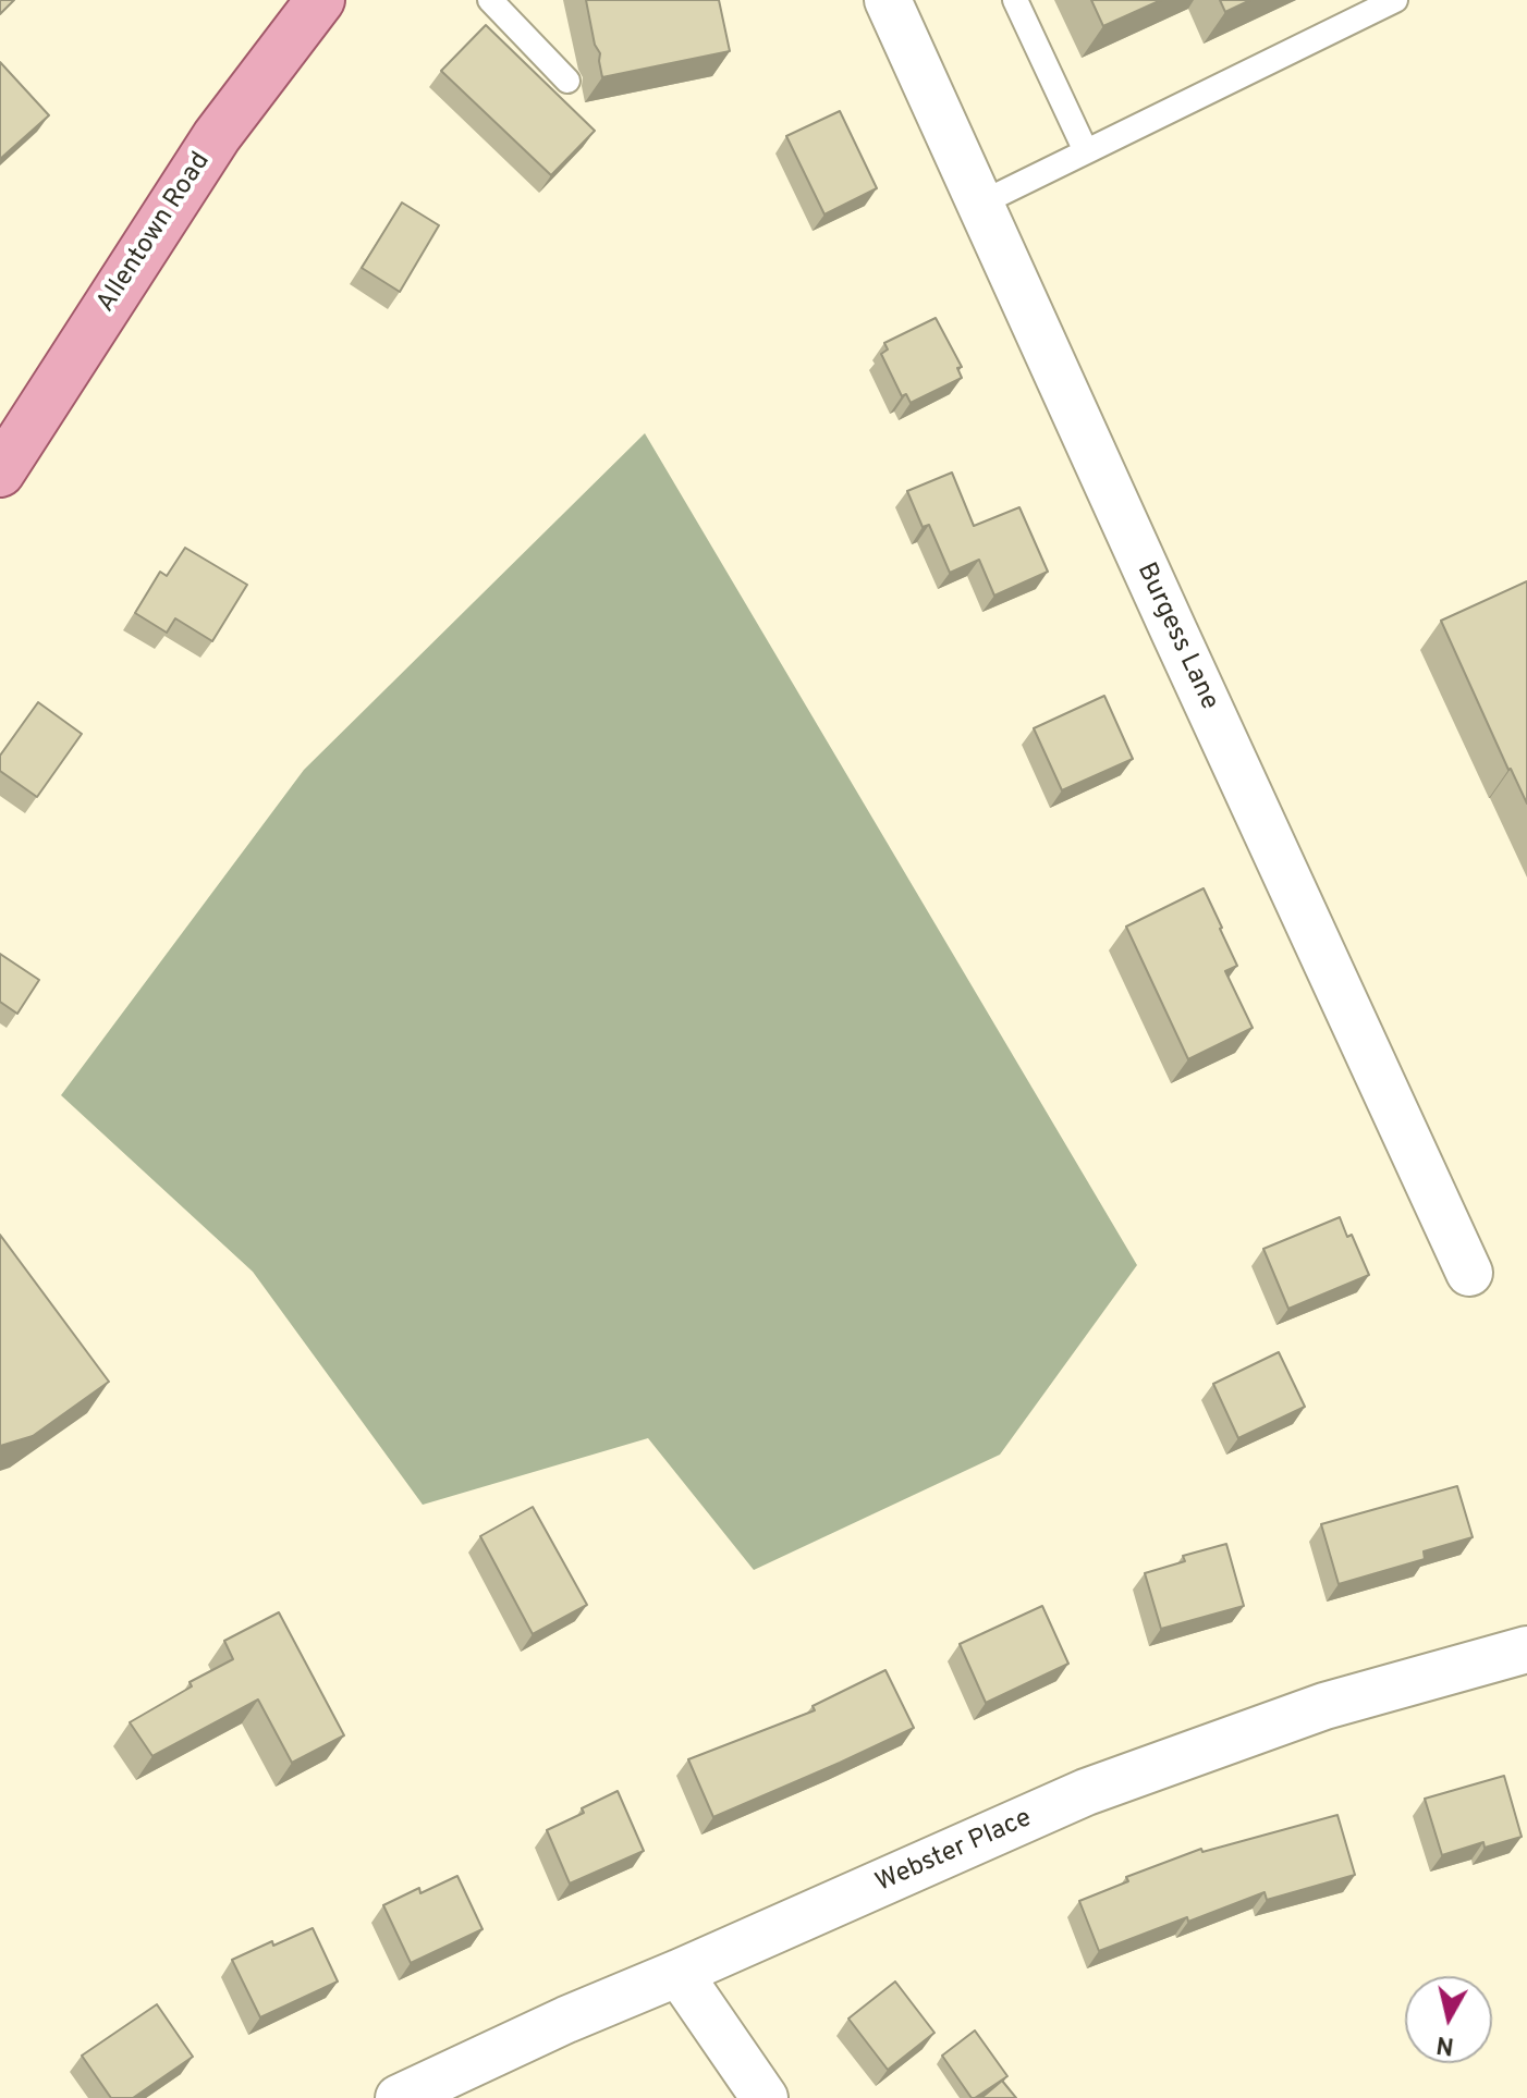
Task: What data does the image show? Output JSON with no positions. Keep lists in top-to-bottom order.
{
  "streets": {
    "main road": ["Allentown Road"],
    "street": ["Burgess Lane", "Webster Place"]
  },
  "north": "bottom"
}
